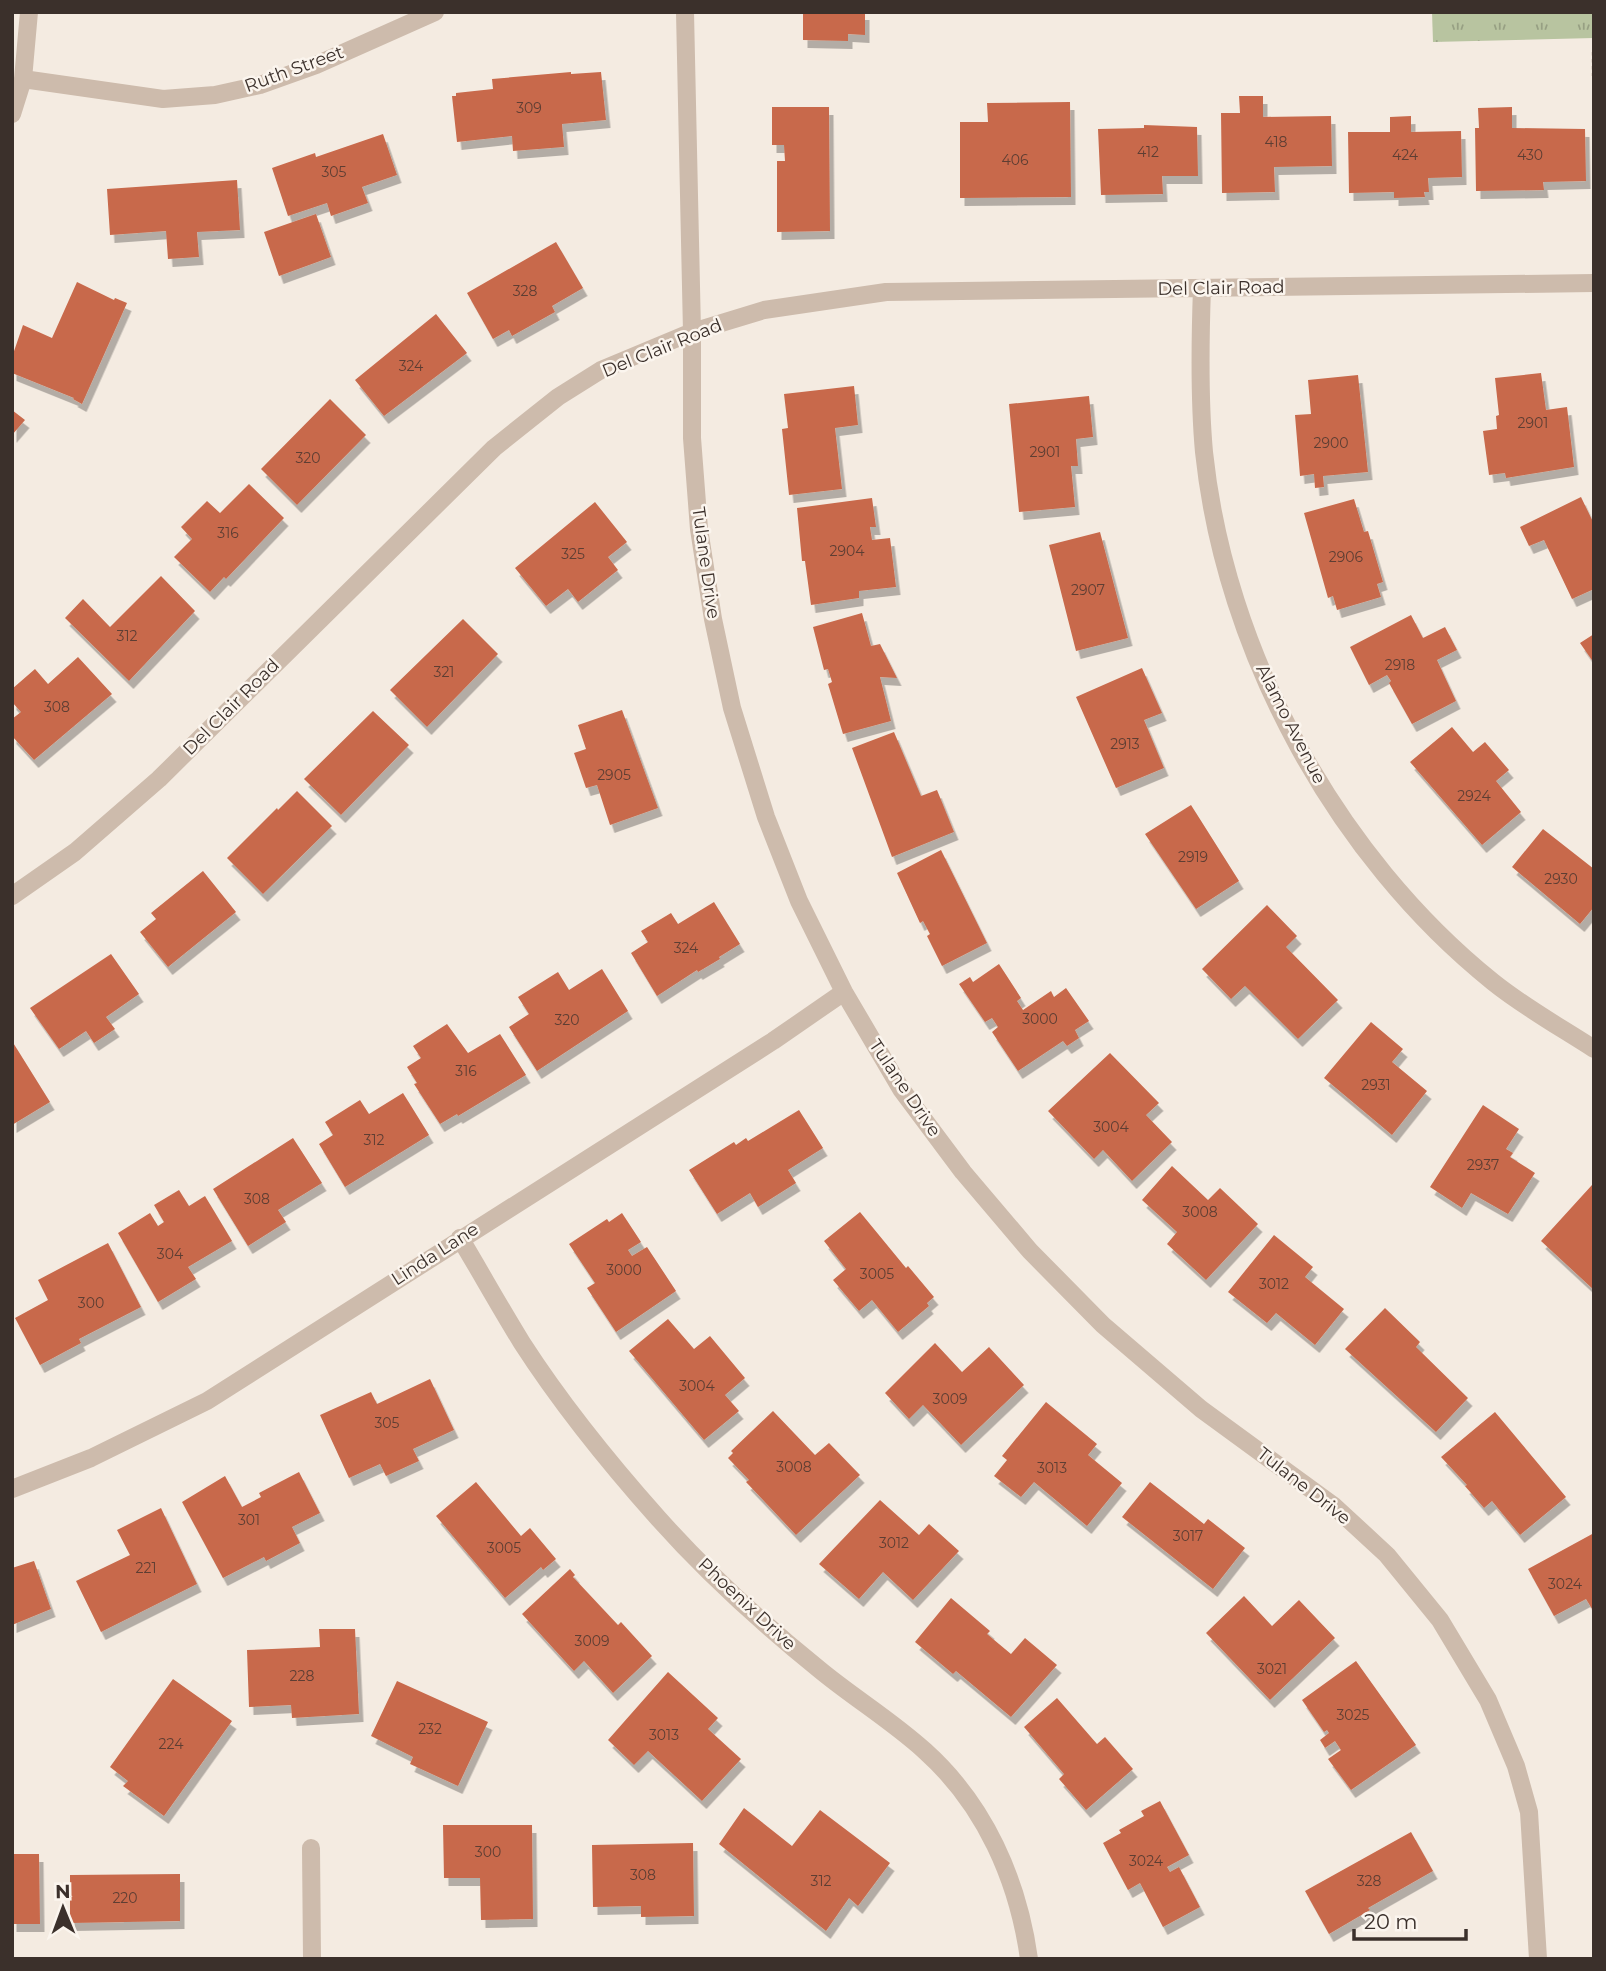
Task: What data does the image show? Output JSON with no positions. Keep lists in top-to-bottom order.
{
  "streets": {
    "street": [
      "Ruth Street",
      "Del Clair Road",
      "Tulane Drive",
      "Alamo Avenue",
      "Linda Lane",
      "Phoenix Drive"
    ]
  },
  "crossings": [
    ["Del Clair Road", "Tulane Drive"],
    ["Del Clair Road", "Alamo Avenue"],
    ["Tulane Drive", "Linda Lane"],
    ["Linda Lane", "Phoenix Drive"]
  ],
  "house_numbers": [
    "309",
    "418",
    "412",
    "424",
    "430",
    "406",
    "305",
    "328",
    "324",
    "2901",
    "2900",
    "2901",
    "320",
    "316",
    "2904",
    "325",
    "2906",
    "2907",
    "312",
    "2918",
    "321",
    "308",
    "2913",
    "2905",
    "2924",
    "2919",
    "2930",
    "324",
    "3000",
    "320",
    "316",
    "2931",
    "3004",
    "312",
    "2937",
    "308",
    "3008",
    "304",
    "3000",
    "3005",
    "3012",
    "300",
    "3004",
    "3009",
    "305",
    "3008",
    "3013",
    "301",
    "3017",
    "3012",
    "3005",
    "221",
    "3024",
    "3009",
    "3021",
    "228",
    "3025",
    "232",
    "3013",
    "224",
    "300",
    "3024",
    "308",
    "312",
    "328",
    "220"
  ],
  "scale_bar": "20 m",
  "north": "top"
}
